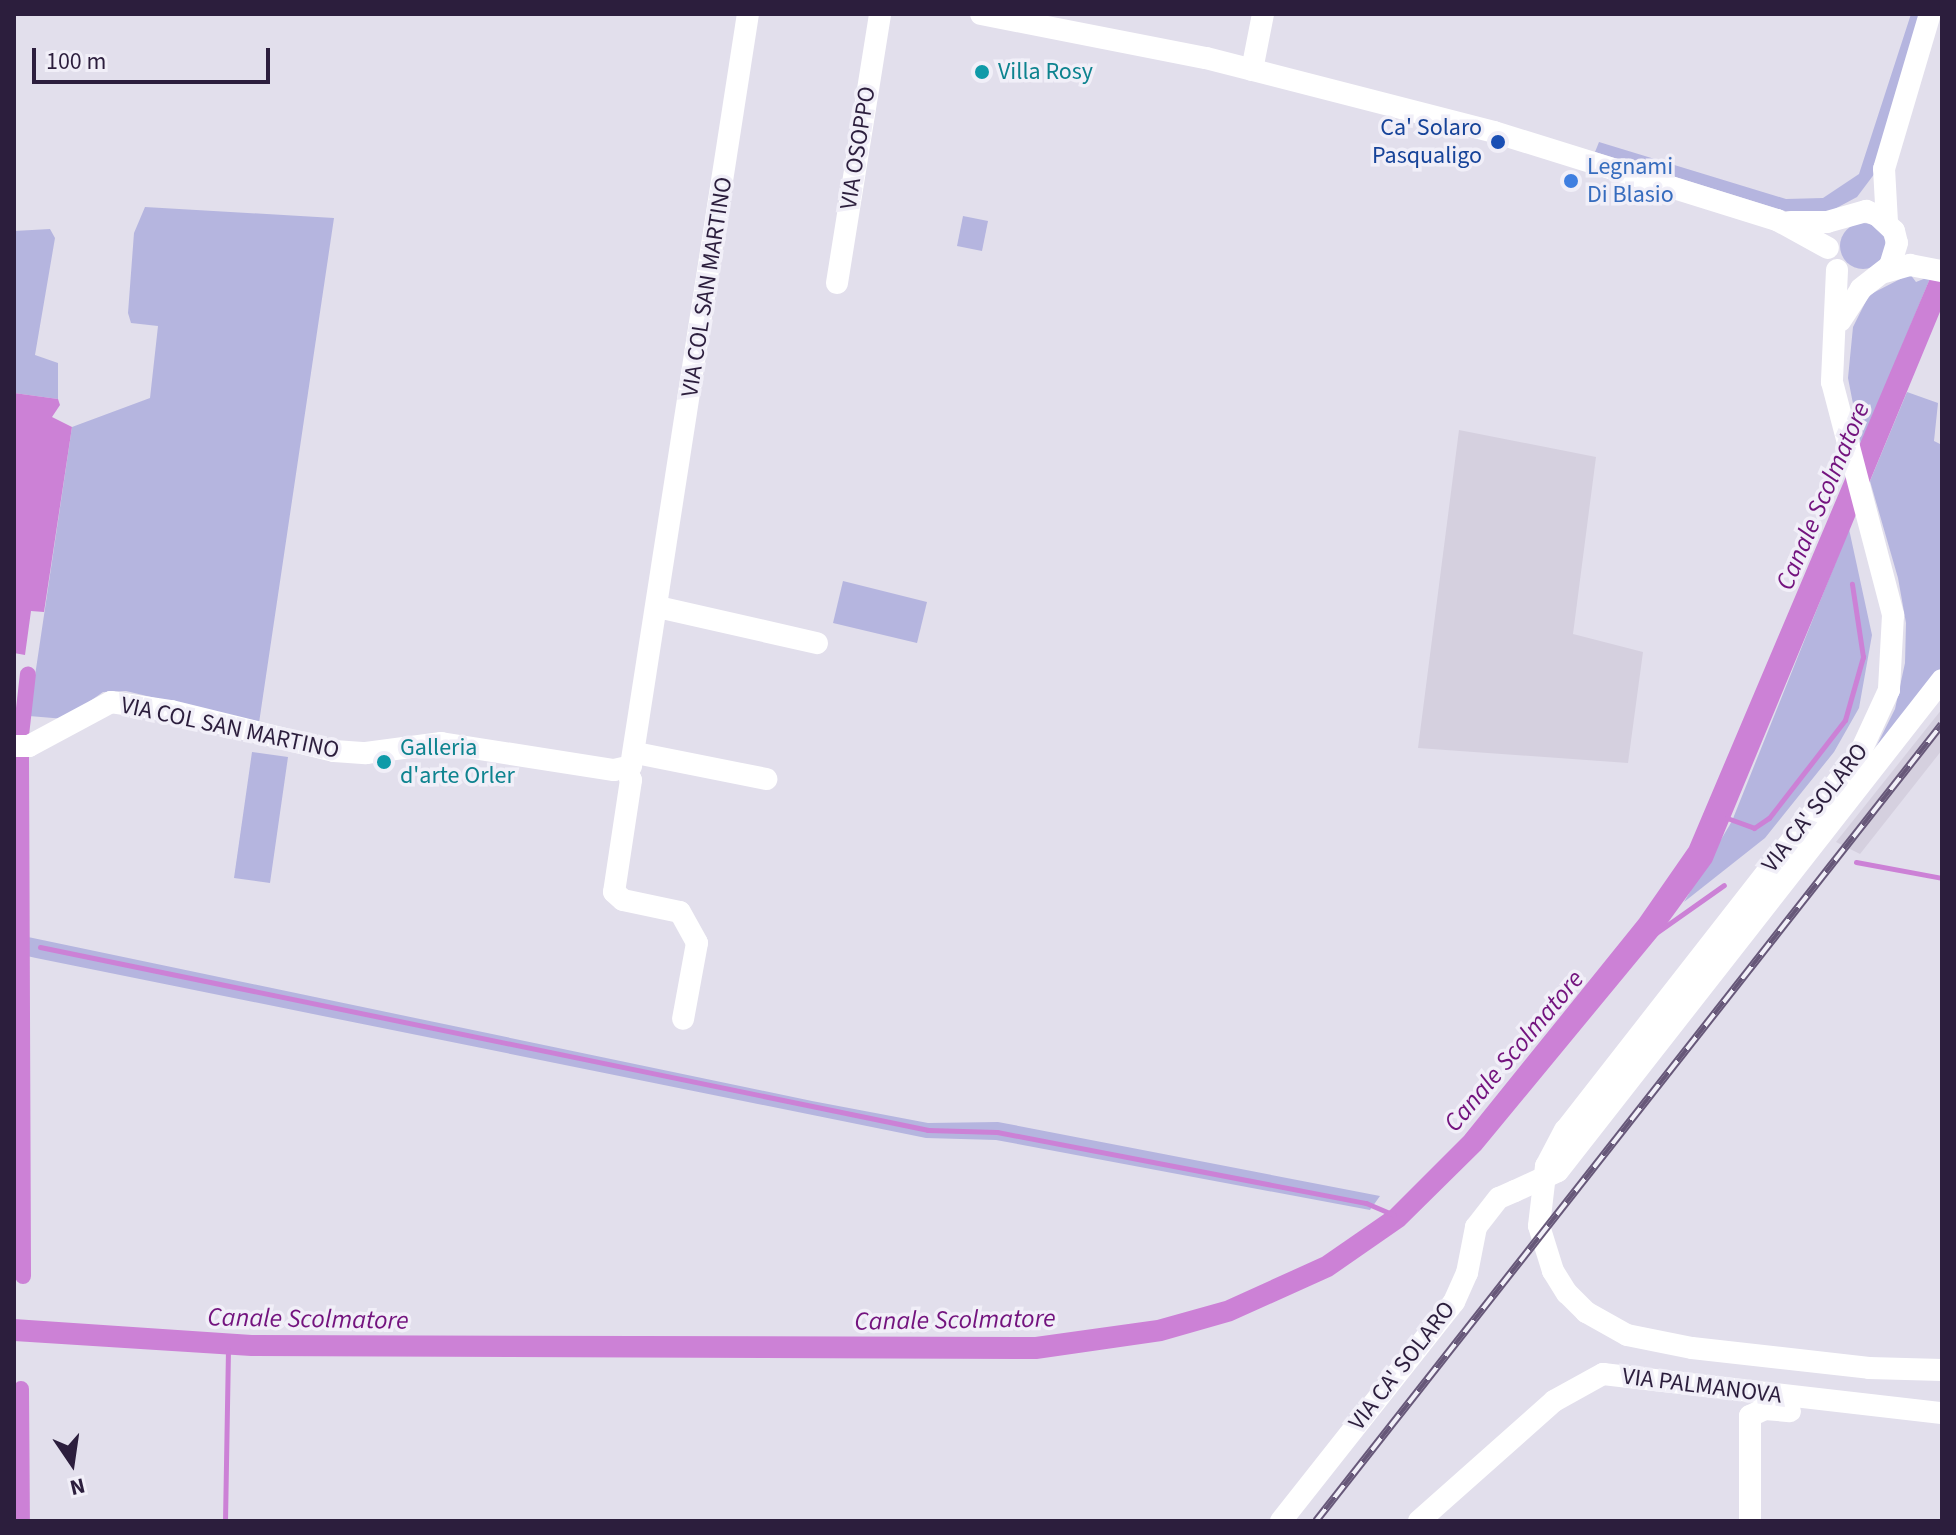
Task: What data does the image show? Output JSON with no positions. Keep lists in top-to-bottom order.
{
  "streets": {
    "street": [
      "VIA OSOPPO",
      "VIA COL SAN MARTINO",
      "VIA CA' SOLARO",
      "VIA PALMANOVA"
    ]
  },
  "water": ["Canale Scolmatore"],
  "places": [
    "Villa Rosy",
    "Ca' Solaro Pasqualigo",
    "Legnami Di Blasio",
    "Galleria d'arte Orler"
  ],
  "scale_bar": "100 m",
  "north": "bottom"
}
